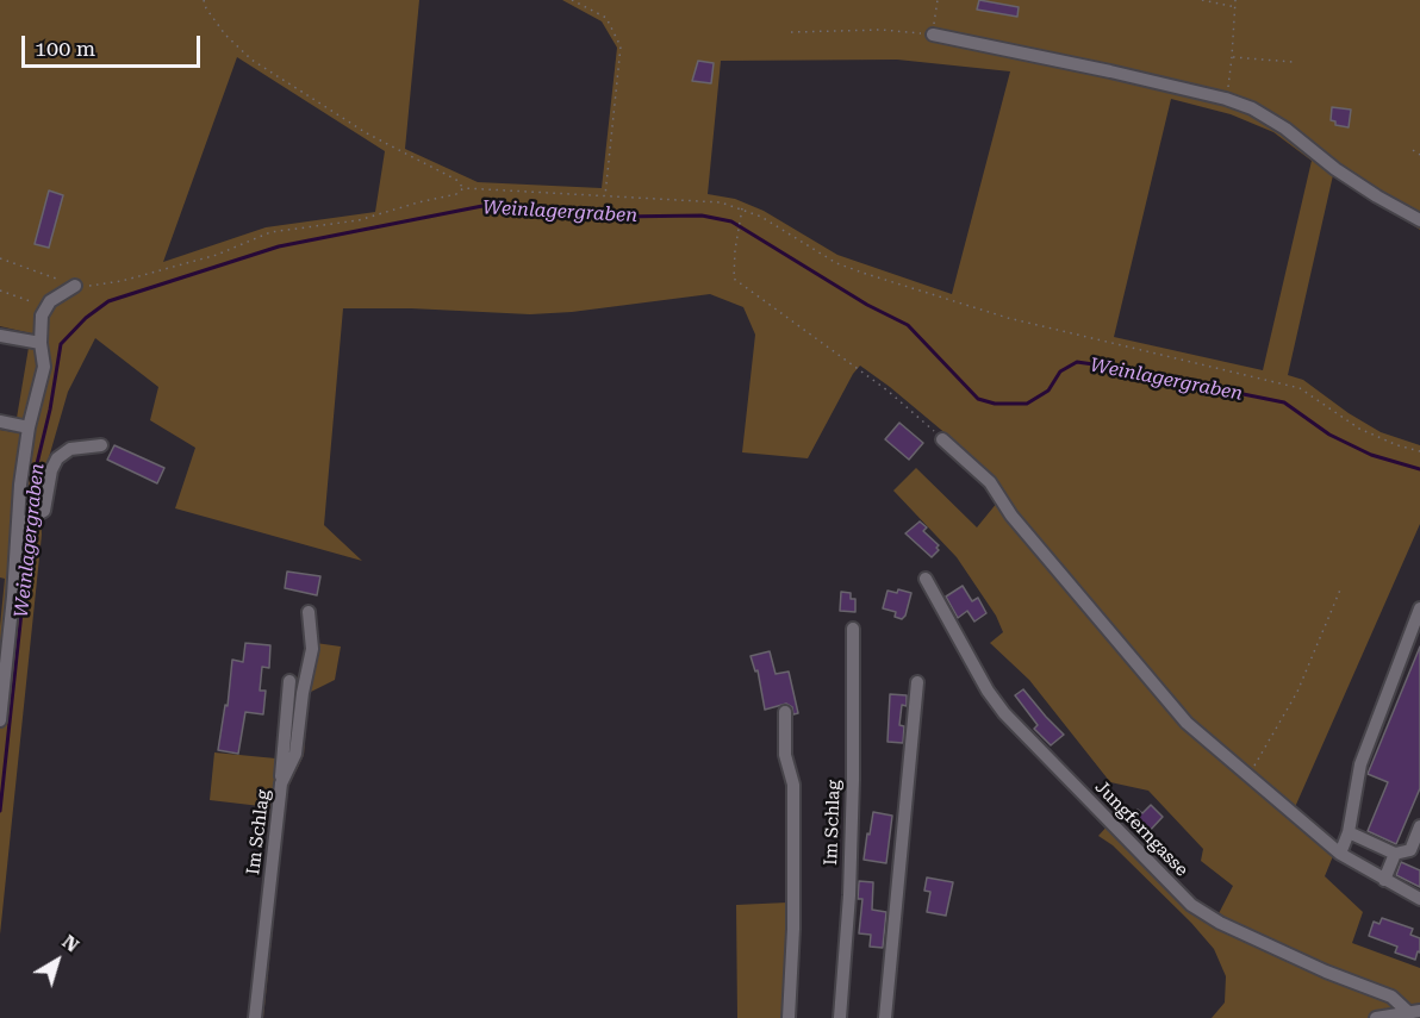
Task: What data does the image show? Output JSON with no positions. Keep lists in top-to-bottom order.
{
  "streets": {
    "street": ["Im Schlag", "Jungferngasse"]
  },
  "water": ["Weinlagergraben"],
  "scale_bar": "100 m",
  "north": "top right"
}
